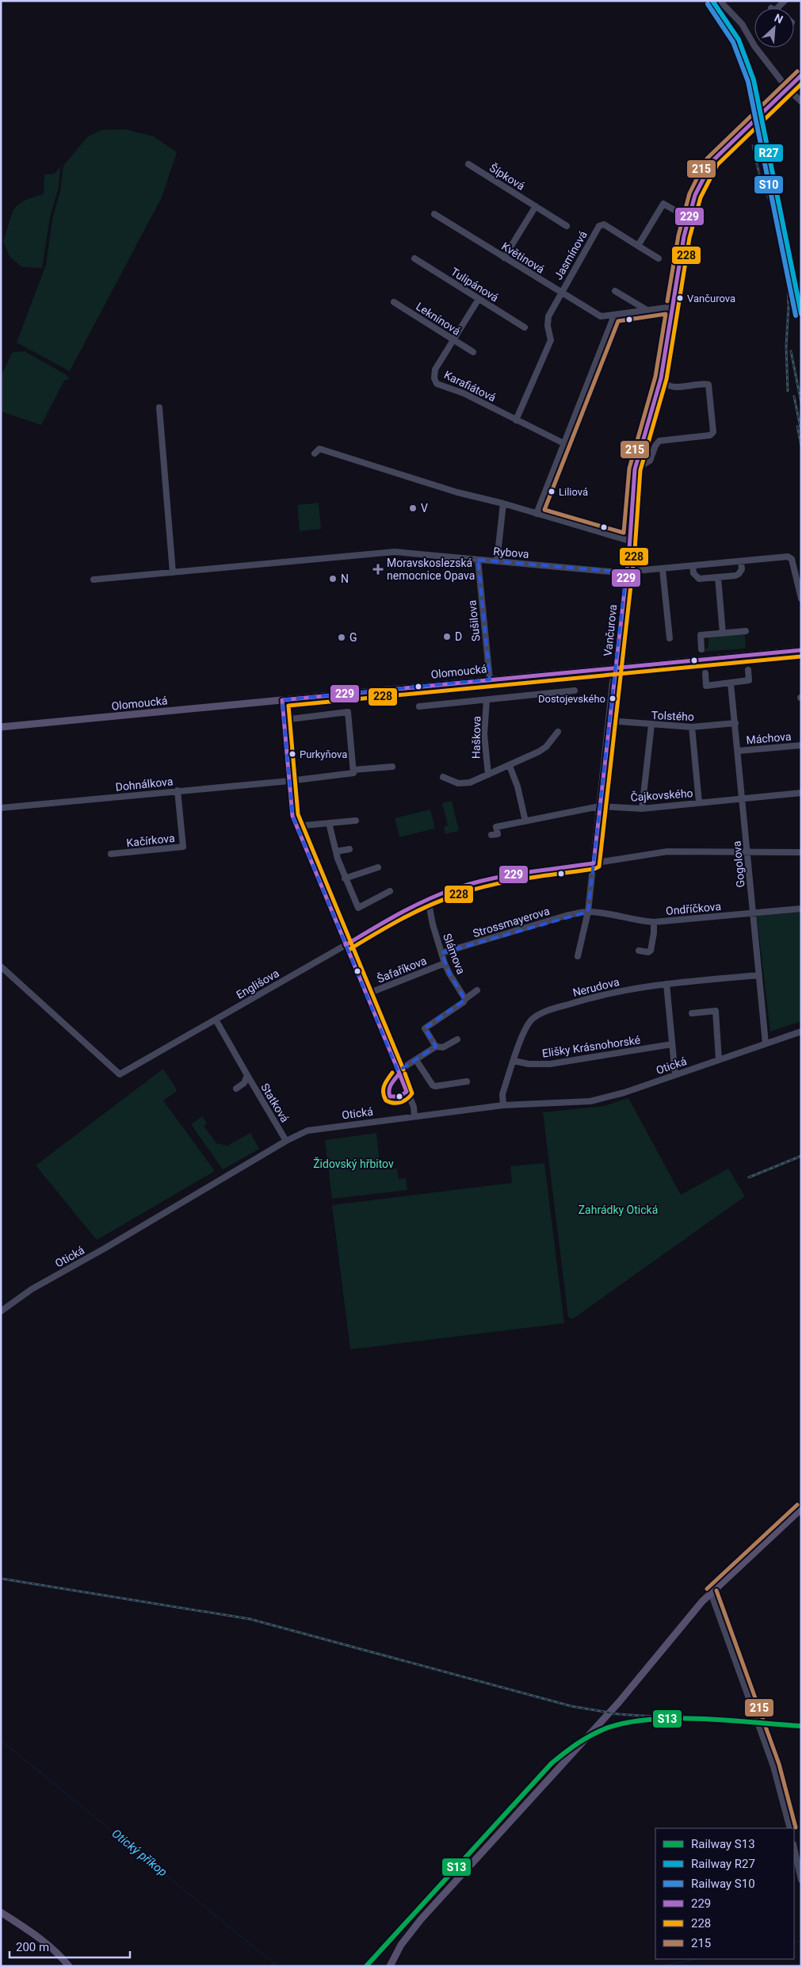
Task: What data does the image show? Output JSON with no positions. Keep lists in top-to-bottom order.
{
  "streets": {
    "main road": ["Olomoucká"],
    "street": [
      "Šípková",
      "Jasmínová",
      "Květinová",
      "Tulipánová",
      "Leknínová",
      "Karafiátová",
      "Rybova",
      "Sušilova",
      "Vančurova",
      "Tolstého",
      "Haškova",
      "Máchova",
      "Dohnálkova",
      "Čajkovského",
      "Kačírkova",
      "Gogolova",
      "Ondříčkova",
      "Strossmayerova",
      "Slámova",
      "Šafaříkova",
      "Englišova",
      "Nerudova",
      "Elišky Krásnohorské",
      "Otická",
      "Statková"
    ]
  },
  "crossings": [
    ["Jasmínová", "Květinová"],
    ["Tulipánová", "Karafiátová"],
    ["Leknínová", "Karafiátová"],
    ["Rybova", "Sušilova"],
    ["Rybova", "Vančurova"],
    ["Sušilova", "Olomoucká"],
    ["Vančurova", "Olomoucká"],
    ["Tolstého", "Gogolova"],
    ["Máchova", "Gogolova"],
    ["Dohnálkova", "Kačírkova"],
    ["Čajkovského", "Gogolova"],
    ["Gogolova", "Ondříčkova"],
    ["Gogolova", "Englišova"],
    ["Gogolova", "Nerudova"],
    ["Gogolova", "Otická"],
    ["Ondříčkova", "Strossmayerova"],
    ["Strossmayerova", "Slámova"],
    ["Slámova", "Šafaříkova"],
    ["Slámova", "Englišova"],
    ["Nerudova", "Elišky Krásnohorské"],
    ["Nerudova", "Otická"],
    ["Otická", "Statková"]
  ],
  "water": ["Otický příkop"],
  "parks": ["Židovský hřbitov", "Zahrádky Otická"],
  "places": {
    "other": [
      "Vančurova",
      "Liliová",
      "V",
      "N",
      "D",
      "G",
      "Dostojevského",
      "Purkyňova"
    ],
    "health": ["Moravskoslezská nemocnice Opava"]
  },
  "lines": [
    "rail line R27",
    "rail line S10",
    "transit line 215",
    "transit line 229",
    "transit line 228",
    "rail line S13"
  ],
  "legend": [
    "Railway S13",
    "Railway R27",
    "Railway S10",
    "229",
    "228",
    "215"
  ],
  "scale_bar": "200 m",
  "north": "top right"
}
